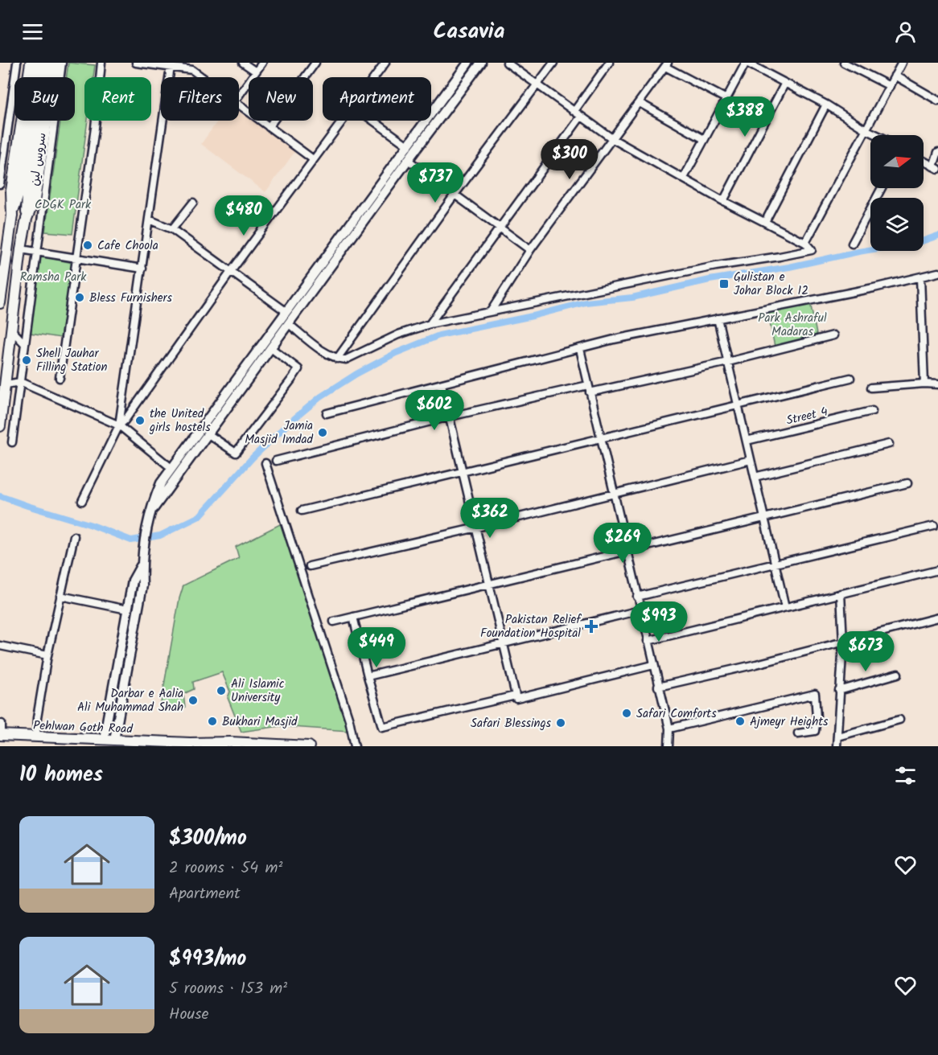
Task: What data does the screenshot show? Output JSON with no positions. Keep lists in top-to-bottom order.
{
  "streets": {
    "main road": ["Pehlwan Goth Road"],
    "street": ["سروس لین", "Street 4"]
  },
  "parks": ["CDGK Park", "Ramsha Park", "Park Ashraful Madaras"],
  "places": {
    "other": [
      "Cafe Choola",
      "Bless Furnishers",
      "Shell Jauhar Filling Station",
      "the United girls hostels",
      "Jamia Masjid Imdad",
      "Ali Islamic University",
      "Darbar e Aalia Ali Muhammad Shah",
      "Safari Comforts",
      "Bukhari Masjid",
      "Ajmeyr Heights",
      "Safari Blessings"
    ],
    "transit": ["Gulistan e Johar Block 12"],
    "health": ["Pakistan Relief Foundation Hospital"]
  },
  "north": "right",
  "page": {
    "header": "Casavia",
    "chip": [
      "Buy",
      "Rent",
      "Filters",
      "New",
      "Apartment"
    ],
    "price": [
      "$388",
      "$300",
      "$737",
      "$480",
      "$602",
      "$362",
      "$269",
      "$993",
      "$449",
      "$673"
    ],
    "heading": "10 homes",
    "list": [
      {
        "name": "$300/mo",
        "note": "2 rooms · 54 m² · Apartment"
      },
      {
        "name": "$993/mo",
        "note": "5 rooms · 153 m² · House"
      }
    ]
  }
}
